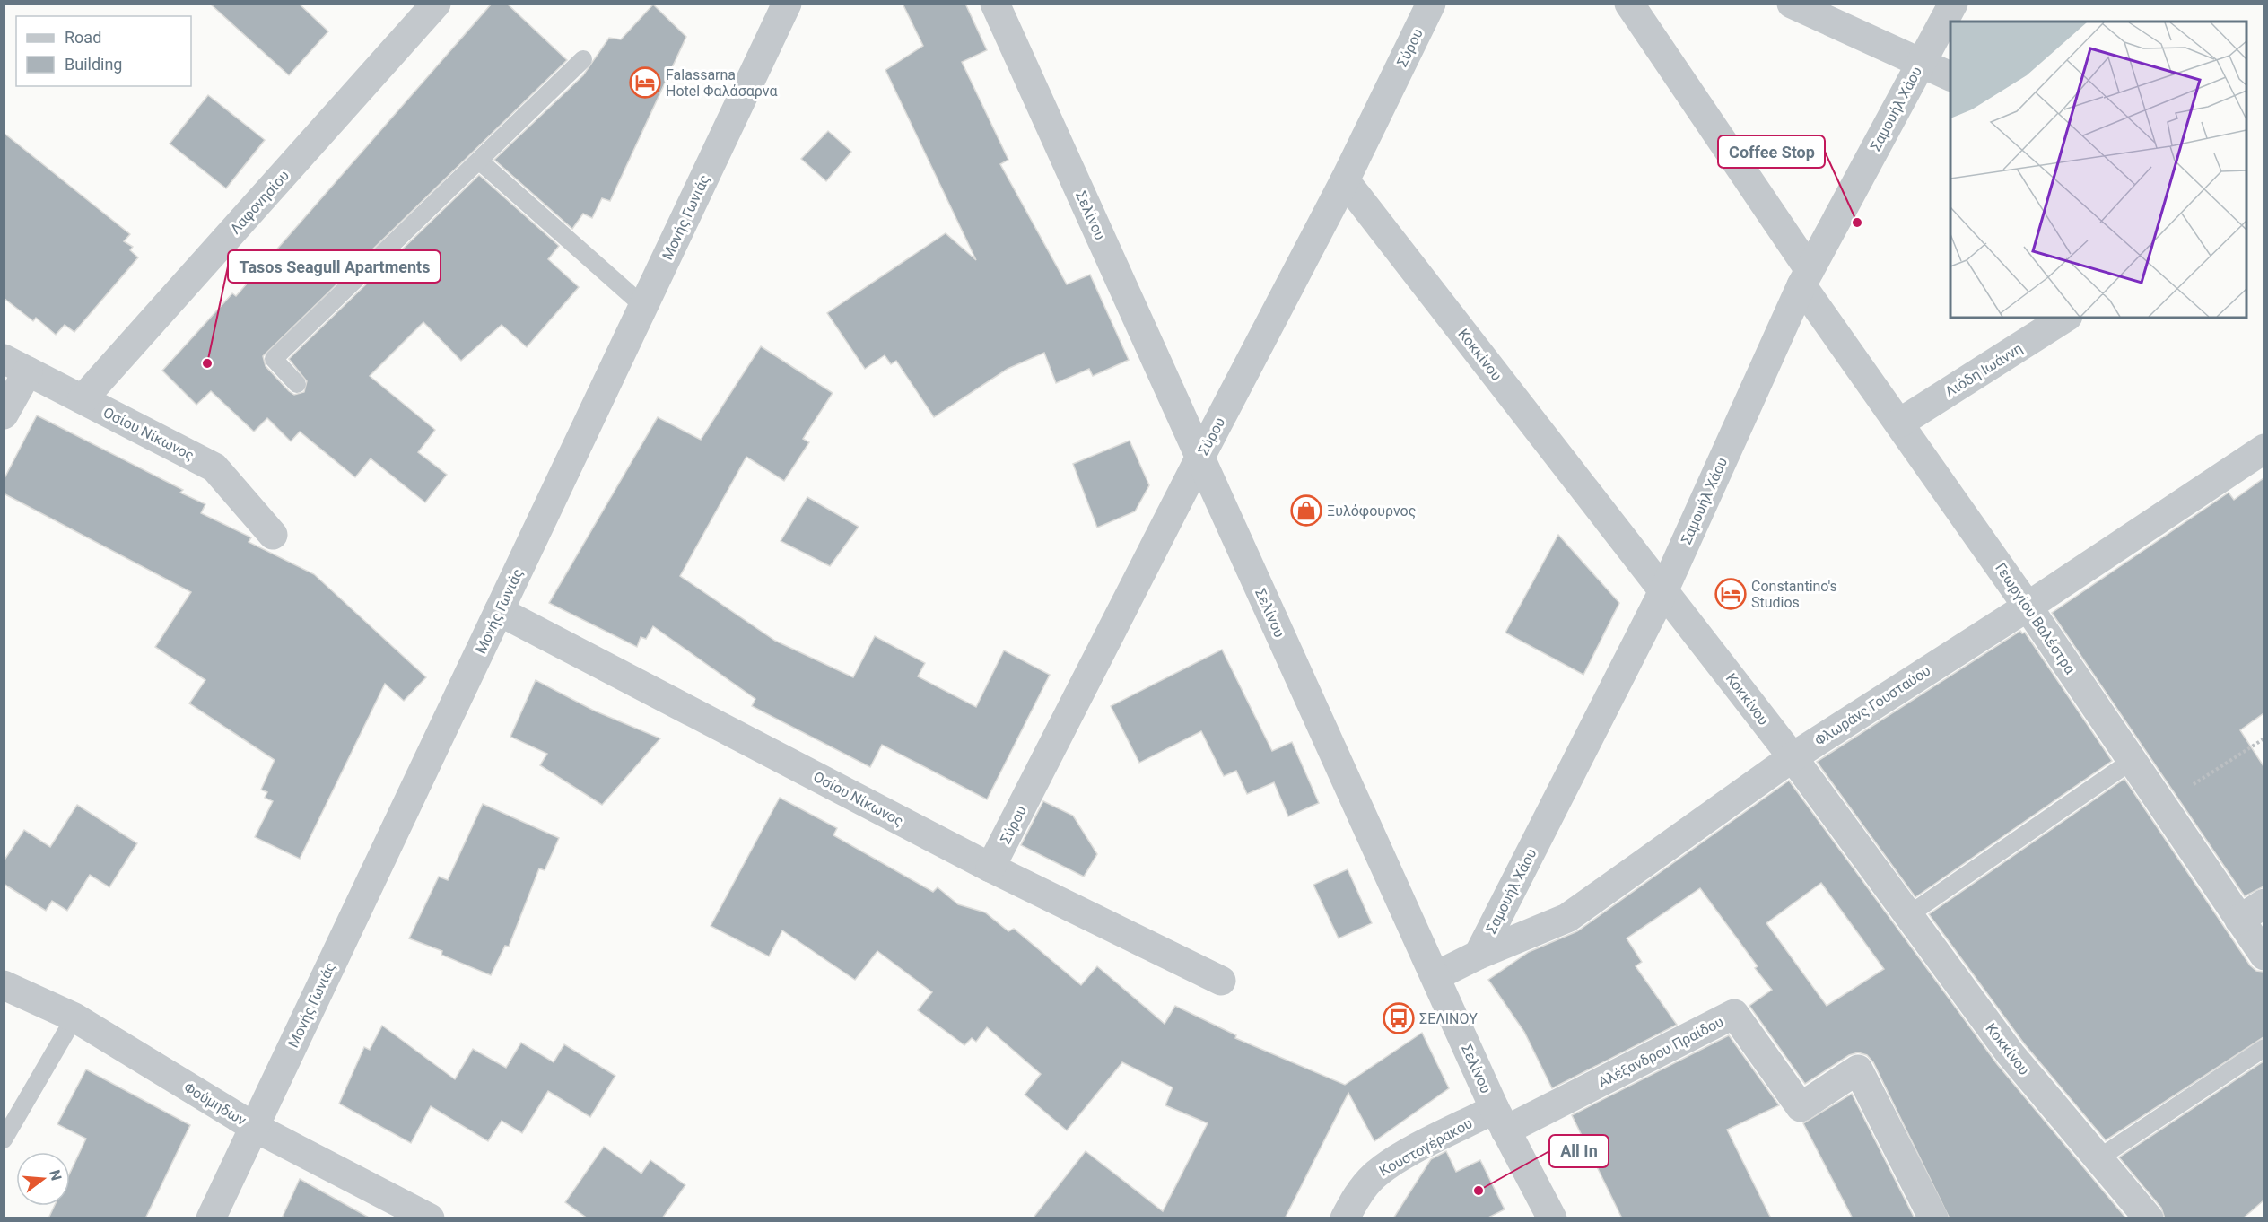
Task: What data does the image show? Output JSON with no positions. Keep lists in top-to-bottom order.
{
  "streets": {
    "street": [
      "Σύρου",
      "Σαμουήλ Χάου",
      "Λαφονησίου",
      "Σελίνου",
      "Μονής Γωνιάς",
      "Κοκκίνου",
      "Λιόδη Ιωάννη",
      "Οσίου Νίκωνος",
      "Γεωργίου Βαλέστρα",
      "Φλωράνς Γουσταύου",
      "Αλέξανδρου Πραίδου",
      "Φούμηδων",
      "Κουστογέρακου"
    ]
  },
  "crossings": [
    ["Σύρου", "Σελίνου"],
    ["Σύρου", "Κοκκίνου"],
    ["Σύρου", "Οσίου Νίκωνος"],
    ["Σαμουήλ Χάου", "Κοκκίνου"],
    ["Σαμουήλ Χάου", "Γεωργίου Βαλέστρα"],
    ["Σαμουήλ Χάου", "Φλωράνς Γουσταύου"],
    ["Λαφονησίου", "Οσίου Νίκωνος"],
    ["Σελίνου", "Αλέξανδρου Πραίδου"],
    ["Σελίνου", "Κουστογέρακου"],
    ["Μονής Γωνιάς", "Οσίου Νίκωνος"],
    ["Μονής Γωνιάς", "Φούμηδων"],
    ["Κοκκίνου", "Φλωράνς Γουσταύου"],
    ["Λιόδη Ιωάννη", "Γεωργίου Βαλέστρα"],
    ["Γεωργίου Βαλέστρα", "Φλωράνς Γουσταύου"],
    ["Αλέξανδρου Πραίδου", "Κουστογέρακου"]
  ],
  "places": {
    "hotel": ["Falassarna Hotel Φαλάσαρνα", "Constantino's Studios"],
    "other": ["Coffee Stop", "Tasos Seagull Apartments", "All In"],
    "shop": ["Ξυλόφουρνος"],
    "bus stop": ["ΣΕΛΙΝΟΥ"]
  },
  "legend": ["Road", "Building"],
  "north": "right"
}
